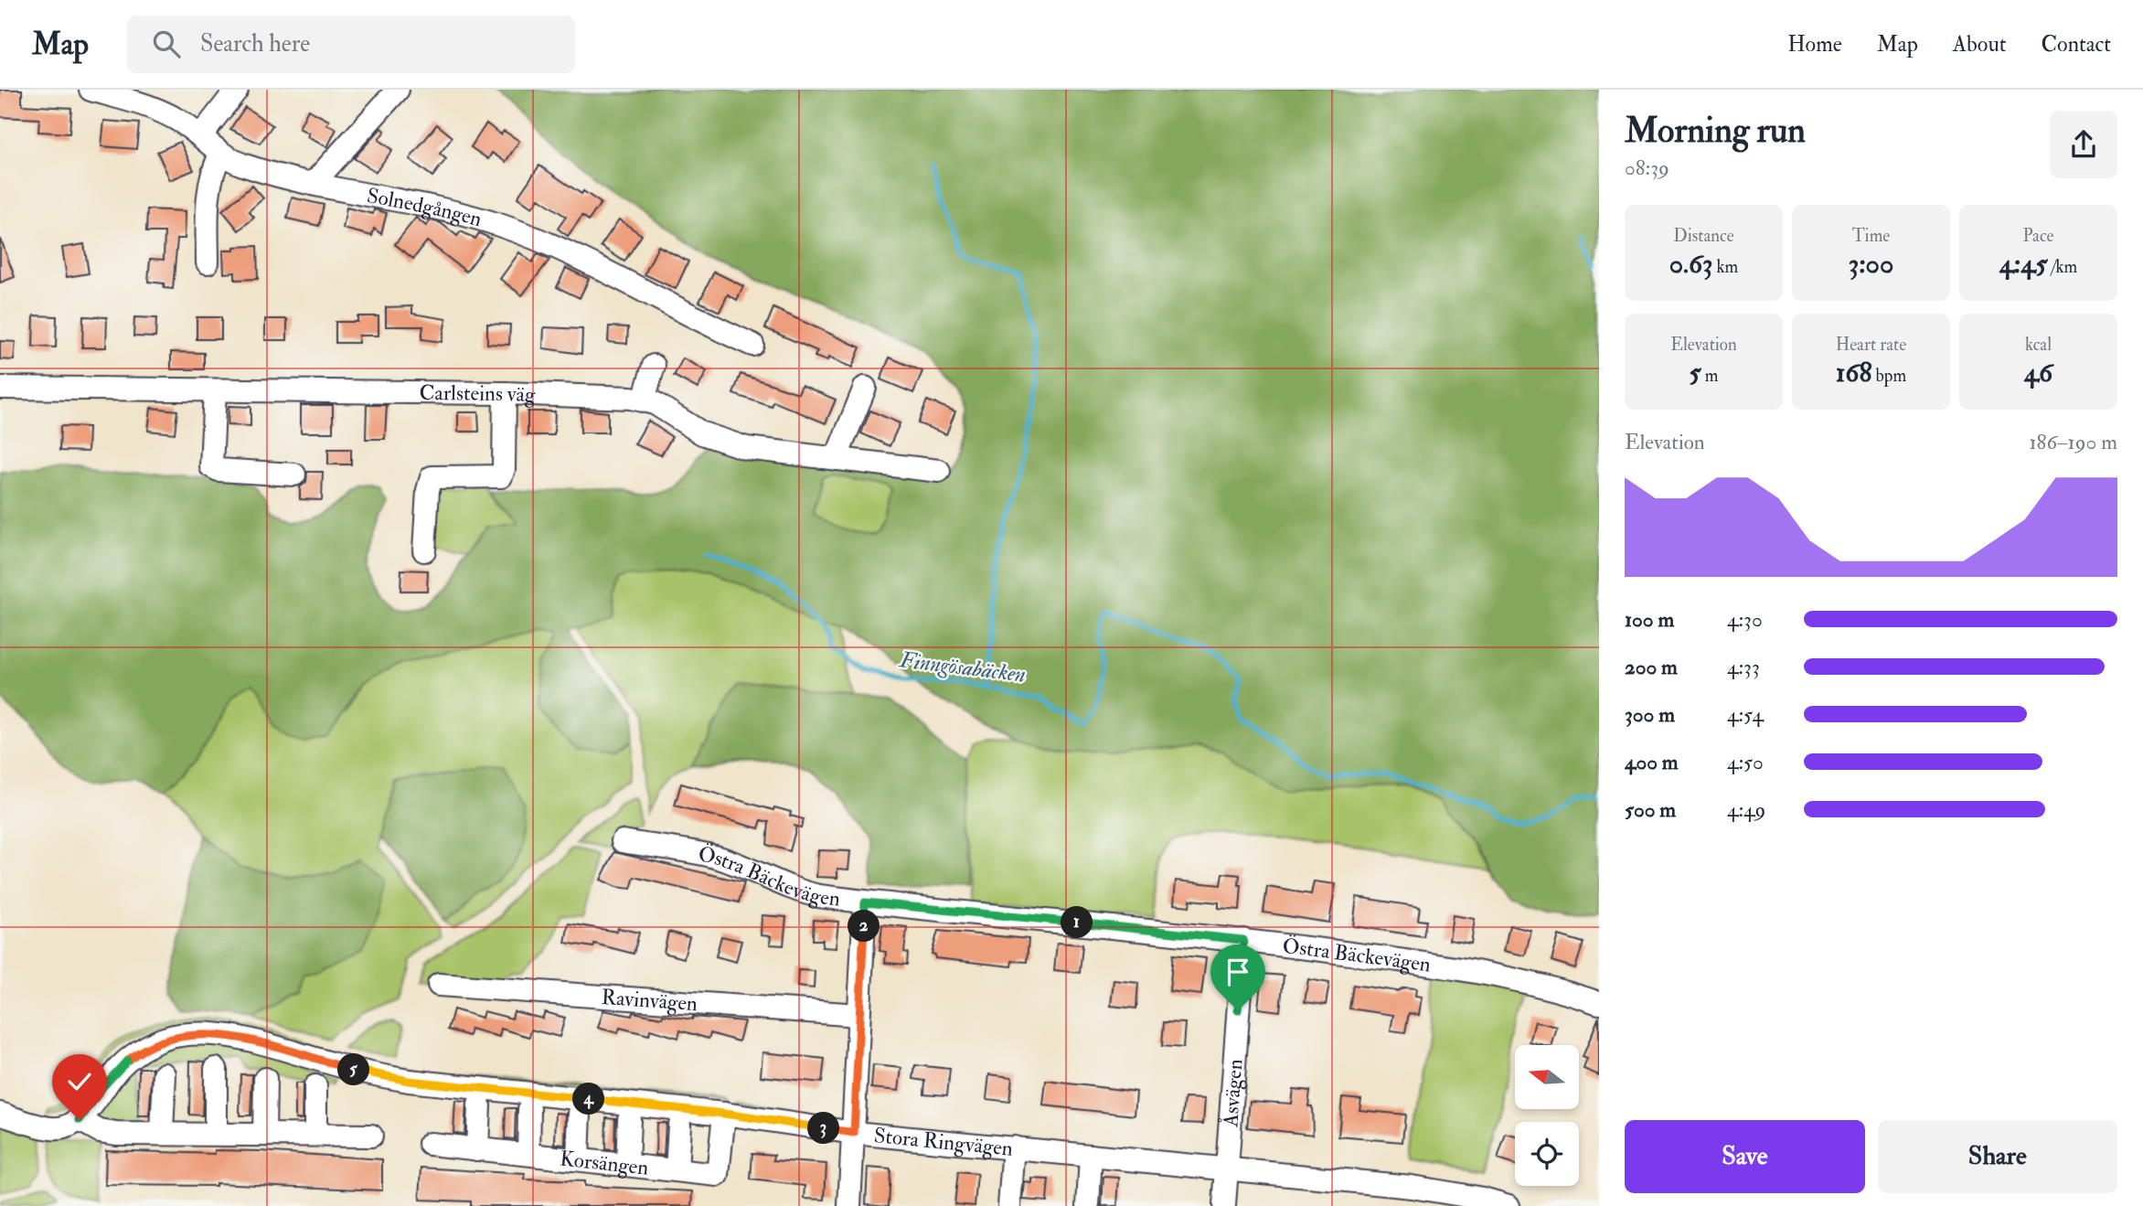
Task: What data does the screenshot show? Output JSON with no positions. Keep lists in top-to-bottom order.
{
  "streets": {
    "street": [
      "Solnedgången",
      "Carlsteins väg",
      "Östra Bäckevägen",
      "Ravinvägen",
      "Åsvägen",
      "Stora Ringvägen",
      "Korsängen"
    ]
  },
  "crossings": [
    ["Östra Bäckevägen", "Åsvägen"],
    ["Åsvägen", "Stora Ringvägen"],
    ["Stora Ringvägen", "Korsängen"]
  ],
  "water": ["Finngösabäcken"],
  "north": "left",
  "page": {
    "header": "Map",
    "search": "Search here",
    "nav": [
      "Home",
      "Map",
      "About",
      "Contact"
    ],
    "heading": ["Morning run", "08:39"],
    "stats": [
      ["Distance", "0.63 km"],
      ["Time", "3:00"],
      ["Pace", "4:45 /km"],
      ["Elevation", "5 m"],
      ["Heart rate", "168 bpm"],
      ["kcal", "46"]
    ],
    "chart": ["Elevation", "186–190 m"],
    "list": [
      {
        "name": "100 m",
        "note": "4:30"
      },
      {
        "name": "200 m",
        "note": "4:33"
      },
      {
        "name": "300 m",
        "note": "4:54"
      },
      {
        "name": "400 m",
        "note": "4:50"
      },
      {
        "name": "500 m",
        "note": "4:49"
      }
    ],
    "pins": [
      "1",
      "2",
      "5",
      "4",
      "3"
    ],
    "buttons": ["Save", "Share"]
  }
}
